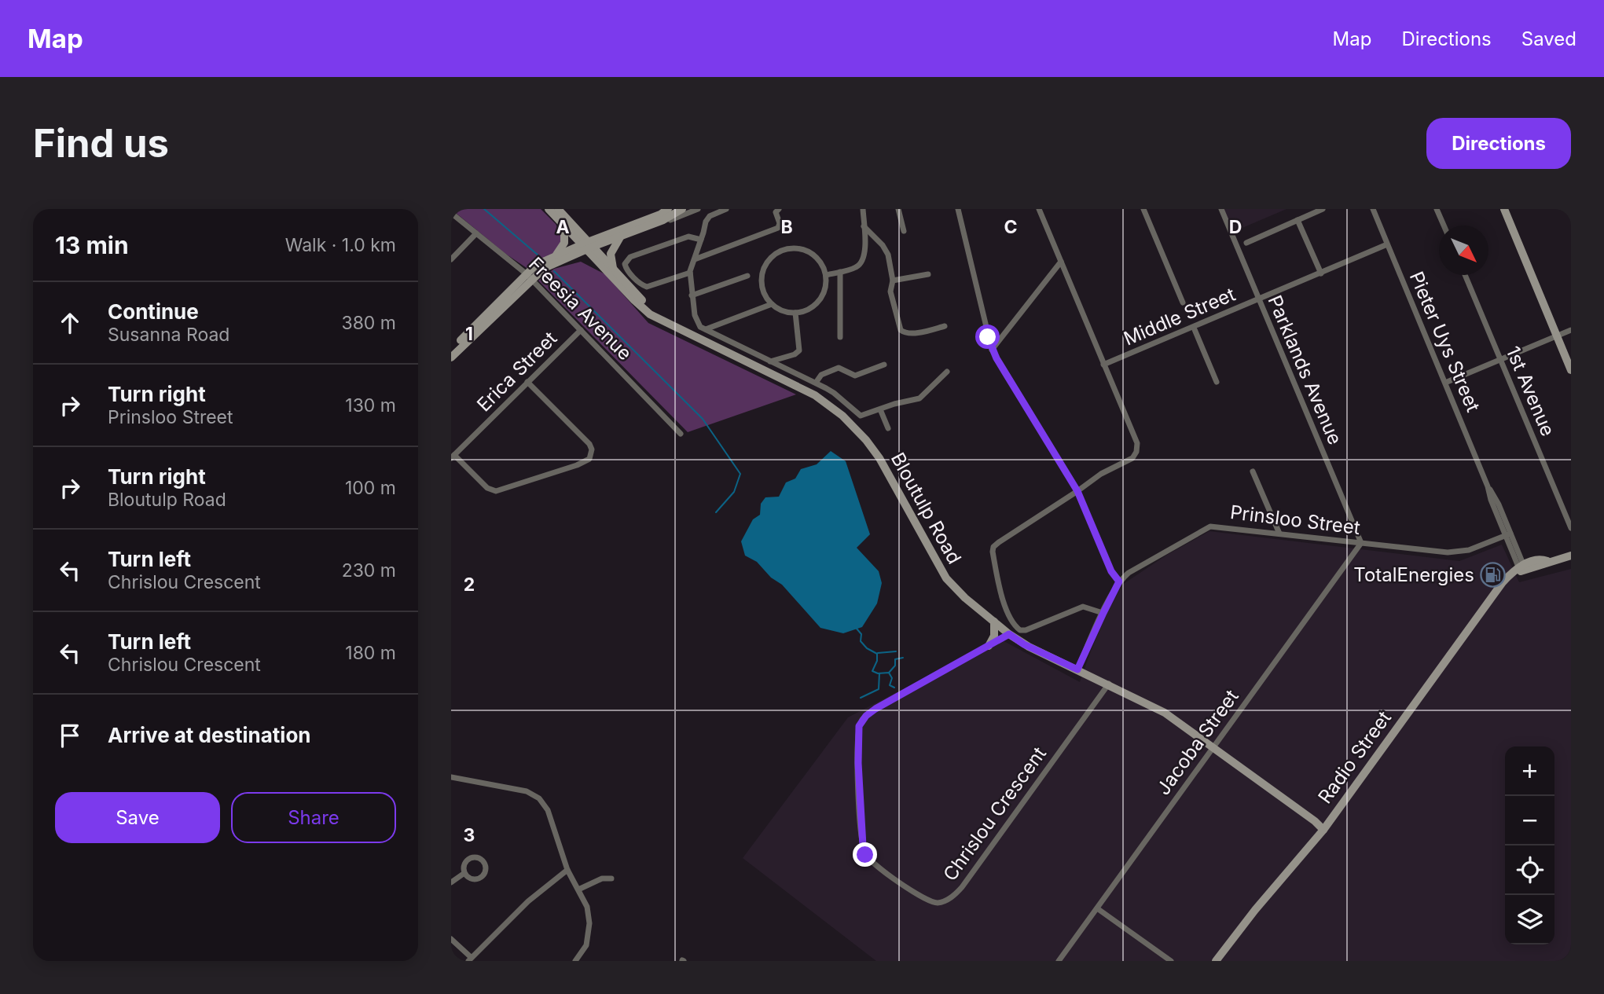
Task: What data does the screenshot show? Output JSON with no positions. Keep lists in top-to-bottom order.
{
  "streets": {
    "street": [
      "Freesia Avenue",
      "Middle Street",
      "Pieter Uys Street",
      "Parklands Avenue",
      "Erica Street",
      "1st Avenue",
      "Bloutulp Road",
      "Prinsloo Street",
      "Jacoba Street",
      "Radio Street",
      "Chrislou Crescent"
    ]
  },
  "crossings": [
    ["Freesia Avenue", "Erica Street"],
    ["Middle Street", "Pieter Uys Street"],
    ["Middle Street", "Parklands Avenue"],
    ["Pieter Uys Street", "Prinsloo Street"],
    ["Pieter Uys Street", "Radio Street"],
    ["Parklands Avenue", "Prinsloo Street"],
    ["Parklands Avenue", "Jacoba Street"],
    ["Bloutulp Road", "Prinsloo Street"],
    ["Bloutulp Road", "Jacoba Street"],
    ["Bloutulp Road", "Radio Street"],
    ["Bloutulp Road", "Chrislou Crescent"],
    ["Prinsloo Street", "Jacoba Street"]
  ],
  "places": {
    "fuel station": ["TotalEnergies"]
  },
  "north": "bottom right",
  "page": {
    "header": "Map",
    "nav": ["Map", "Directions", "Saved"],
    "buttons": [
      "Directions",
      ["Save", "Share"]
    ],
    "title": "Find us",
    "heading": ["13 min", "Walk · 1.0 km"],
    "list": [
      ["Continue", "Susanna Road", "380 m"],
      ["Turn right", "Prinsloo Street", "130 m"],
      ["Turn right", "Bloutulp Road", "100 m"],
      ["Turn left", "Chrislou Crescent", "230 m"],
      ["Turn left", "Chrislou Crescent", "180 m"],
      "Arrive at destination"
    ],
    "map_buttons": ["+", "−"]
  },
  "grid": {
    "columns": [
      "A",
      "B",
      "C",
      "D"
    ],
    "rows": ["1", "2", "3"]
  }
}
